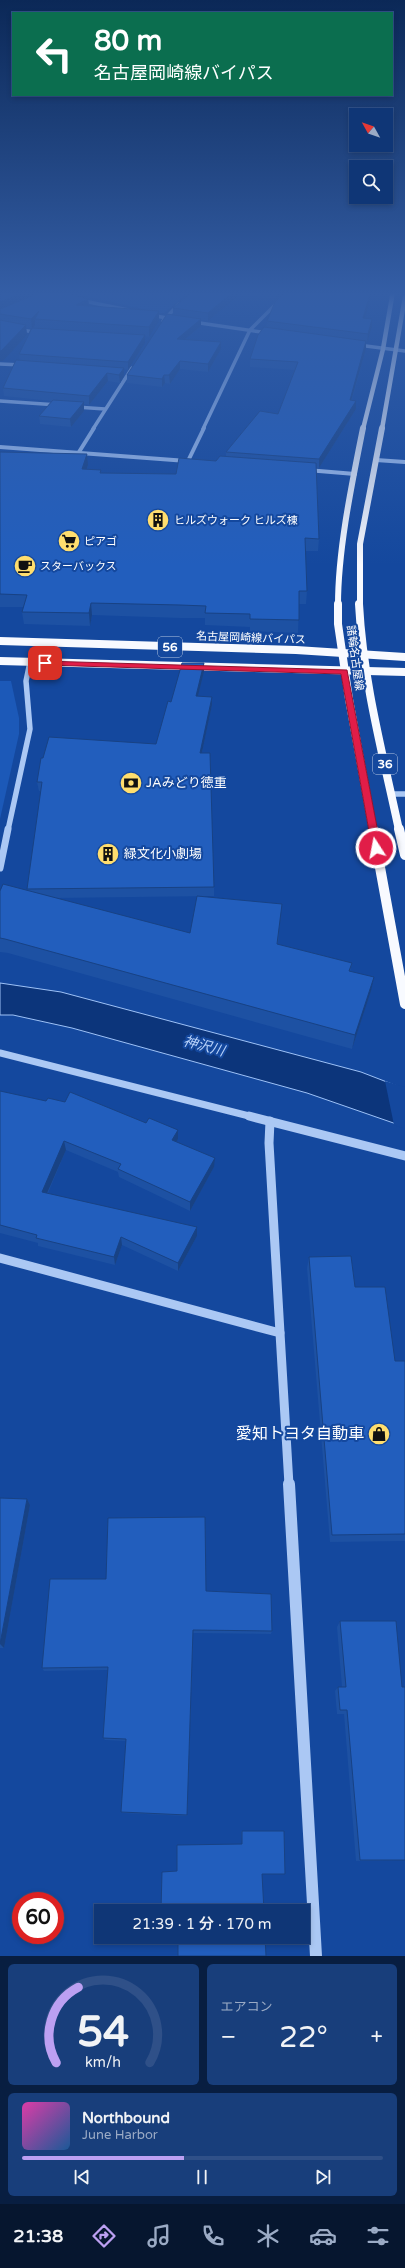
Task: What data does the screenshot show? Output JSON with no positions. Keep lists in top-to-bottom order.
{
  "streets": {
    "main road": [
      "名古屋岡崎線バイパス",
      "56",
      "諸輪名古屋線",
      "36"
    ]
  },
  "crossings": [
    ["名古屋岡崎線バイパス", "諸輪名古屋線"],
    ["56", "諸輪名古屋線"]
  ],
  "water": ["神沢川"],
  "places": {
    "building": ["ヒルズウォーク ヒルズ棟", "緑文化小劇場"],
    "supermarket": ["ピアゴ"],
    "cafe": ["スターバックス"],
    "bank": ["JAみどり徳重"],
    "shop": ["愛知トヨタ自動車"]
  },
  "north": "top left",
  "page": {
    "turn": ["80 m", "名古屋岡崎線バイパス"],
    "limit": "60",
    "trip": "21:39 · 1 分 · 170 m",
    "tile": "エアコン",
    "heat": ["−", "22°", "+"],
    "song": ["Northbound", "June Harbor"],
    "tabs": "21:38",
    "gauge": ["54", "km/h"]
  }
}
